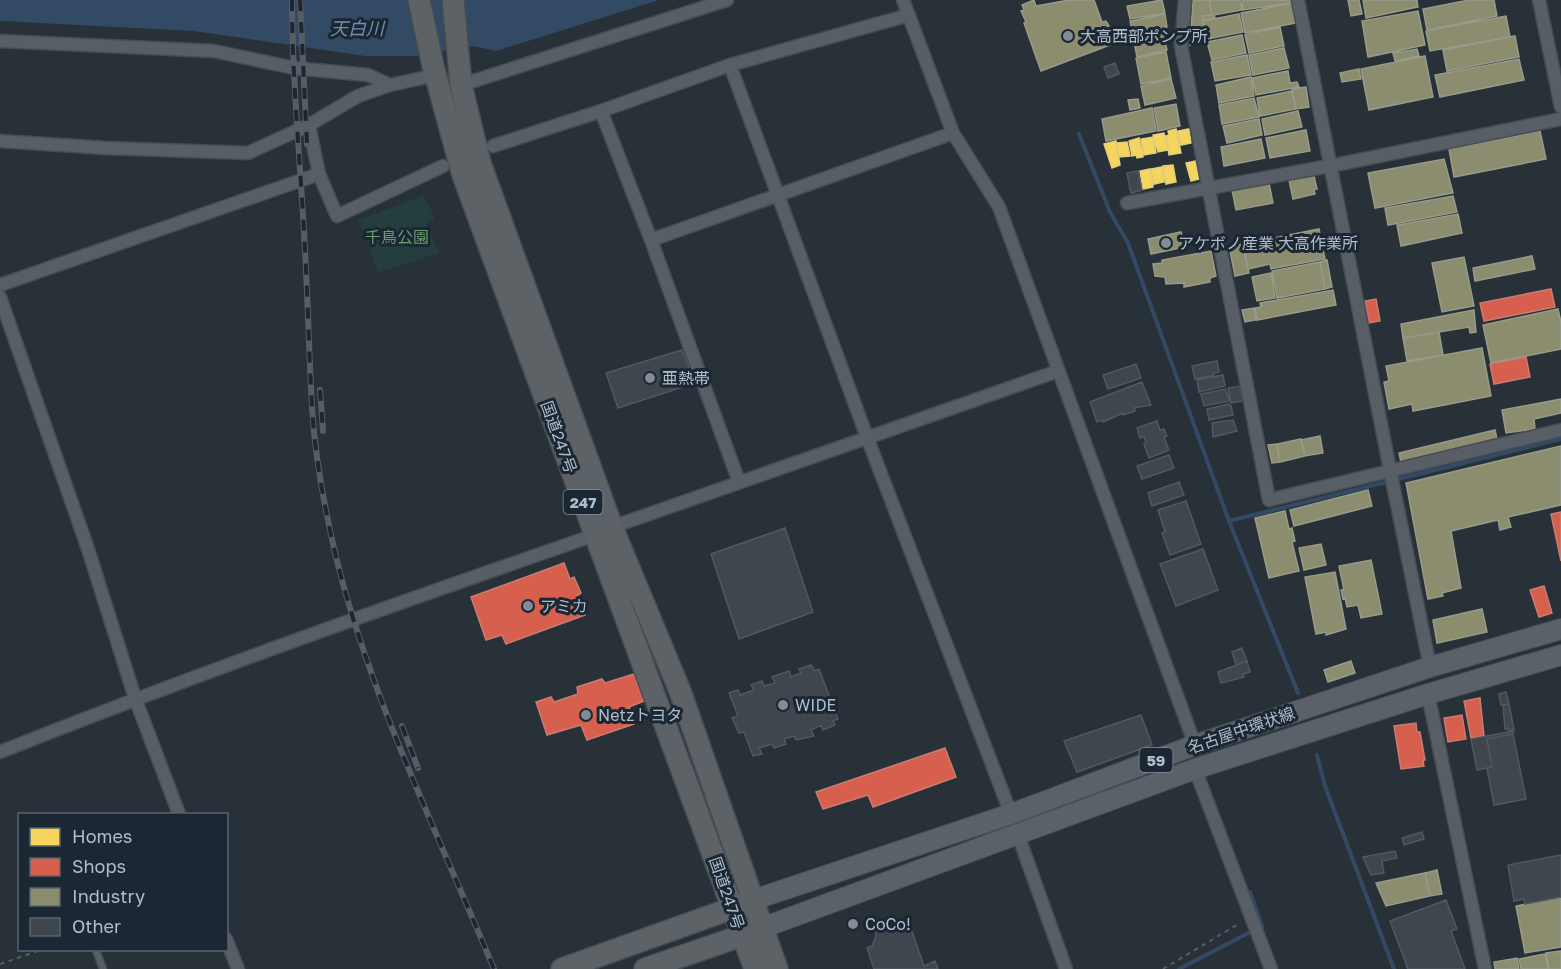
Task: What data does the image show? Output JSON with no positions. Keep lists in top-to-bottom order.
{
  "streets": {
    "highway": ["国道247号", "247"],
    "main road": ["名古屋中環状線", "59"]
  },
  "crossings": [
    ["国道247号", "名古屋中環状線"]
  ],
  "water": ["天白川"],
  "parks": ["千鳥公園"],
  "places": [
    "大高西部ポンプ所",
    "アケボノ産業 大高作業所",
    "亜熱帯",
    "アミカ",
    "WIDE",
    "Netzトヨタ",
    "CoCo!"
  ],
  "legend": [
    "Homes",
    "Shops",
    "Industry",
    "Other"
  ]
}
